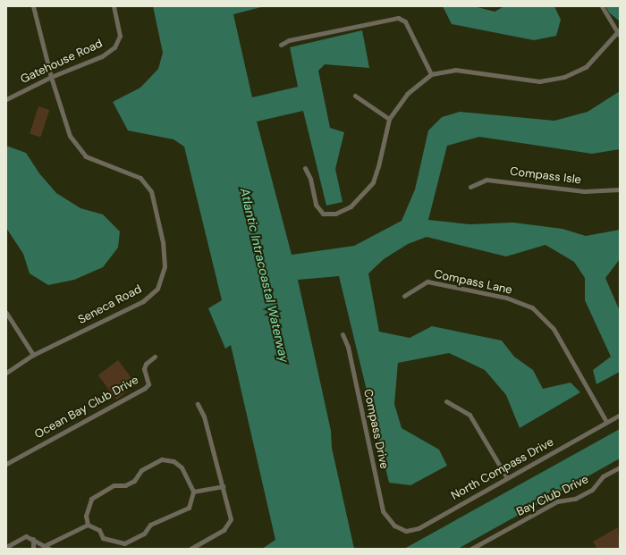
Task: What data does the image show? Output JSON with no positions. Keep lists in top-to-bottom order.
{
  "streets": {
    "street": [
      "Gatehouse Road",
      "Compass Isle",
      "Compass Lane",
      "Seneca Road",
      "Ocean Bay Club Drive",
      "Compass Drive",
      "North Compass Drive",
      "Bay Club Drive"
    ]
  },
  "crossings": [
    ["Gatehouse Road", "Seneca Road"],
    ["Compass Lane", "North Compass Drive"],
    ["Compass Drive", "North Compass Drive"]
  ],
  "water": ["Atlantic Intracoastal Waterway"]
}
